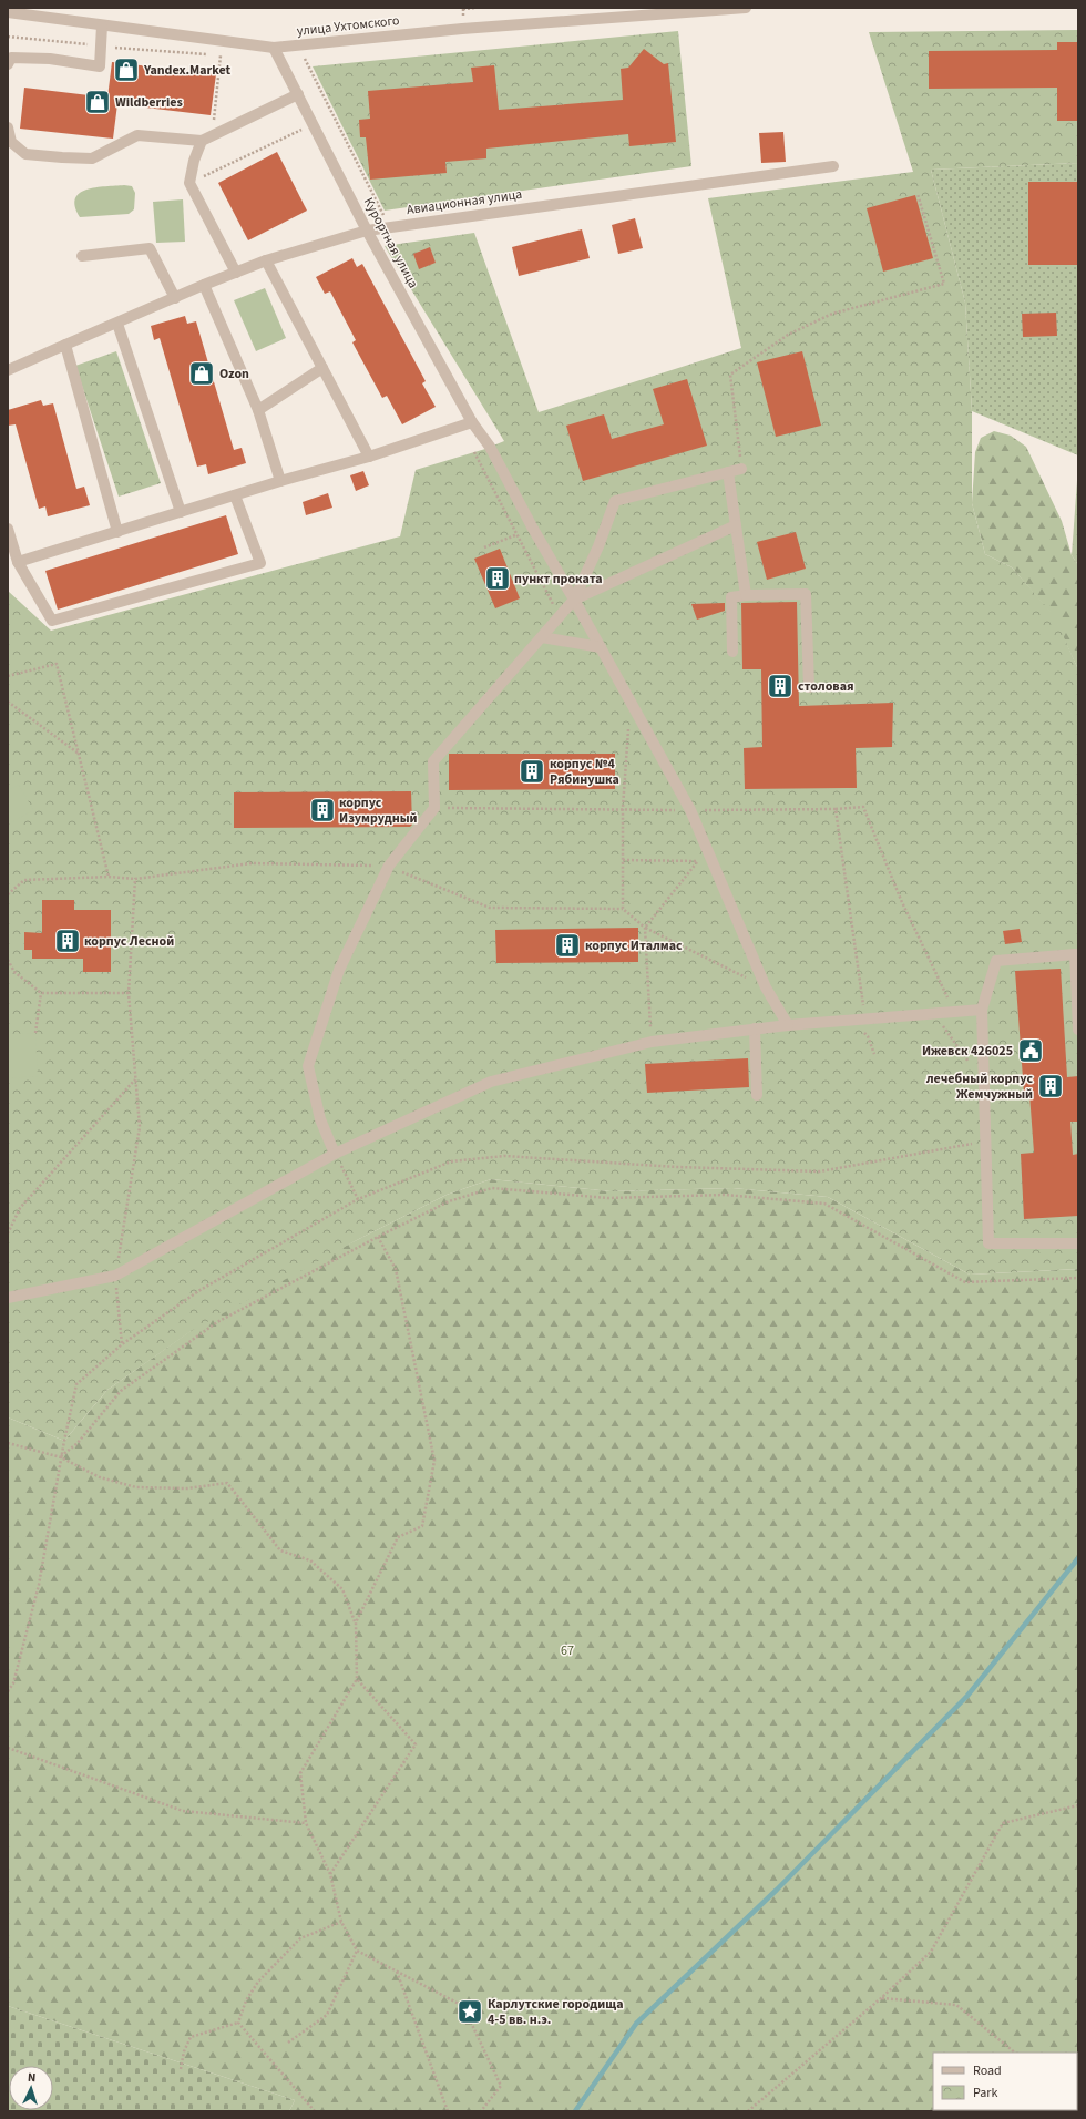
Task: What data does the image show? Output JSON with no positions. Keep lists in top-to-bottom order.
{
  "streets": {
    "street": ["улица Ухтомского", "Авиационная улица", "Курортная улица"]
  },
  "crossings": [
    ["улица Ухтомского", "Курортная улица"],
    ["Авиационная улица", "Курортная улица"]
  ],
  "parks": ["67"],
  "places": {
    "shop": ["Yandex.Market", "Wildberries", "Ozon"],
    "building": [
      "пункт проката",
      "столовая",
      "корпус №4 Рябинушка",
      "корпус Изумрудный",
      "корпус Лесной",
      "корпус Италмас",
      "лечебный корпус Жемчужный"
    ],
    "public building": ["Ижевск 426025"],
    "place": ["Карлутские городища 4-5 вв. н.э."]
  },
  "legend": ["Road", "Park"],
  "north": "top"
}
